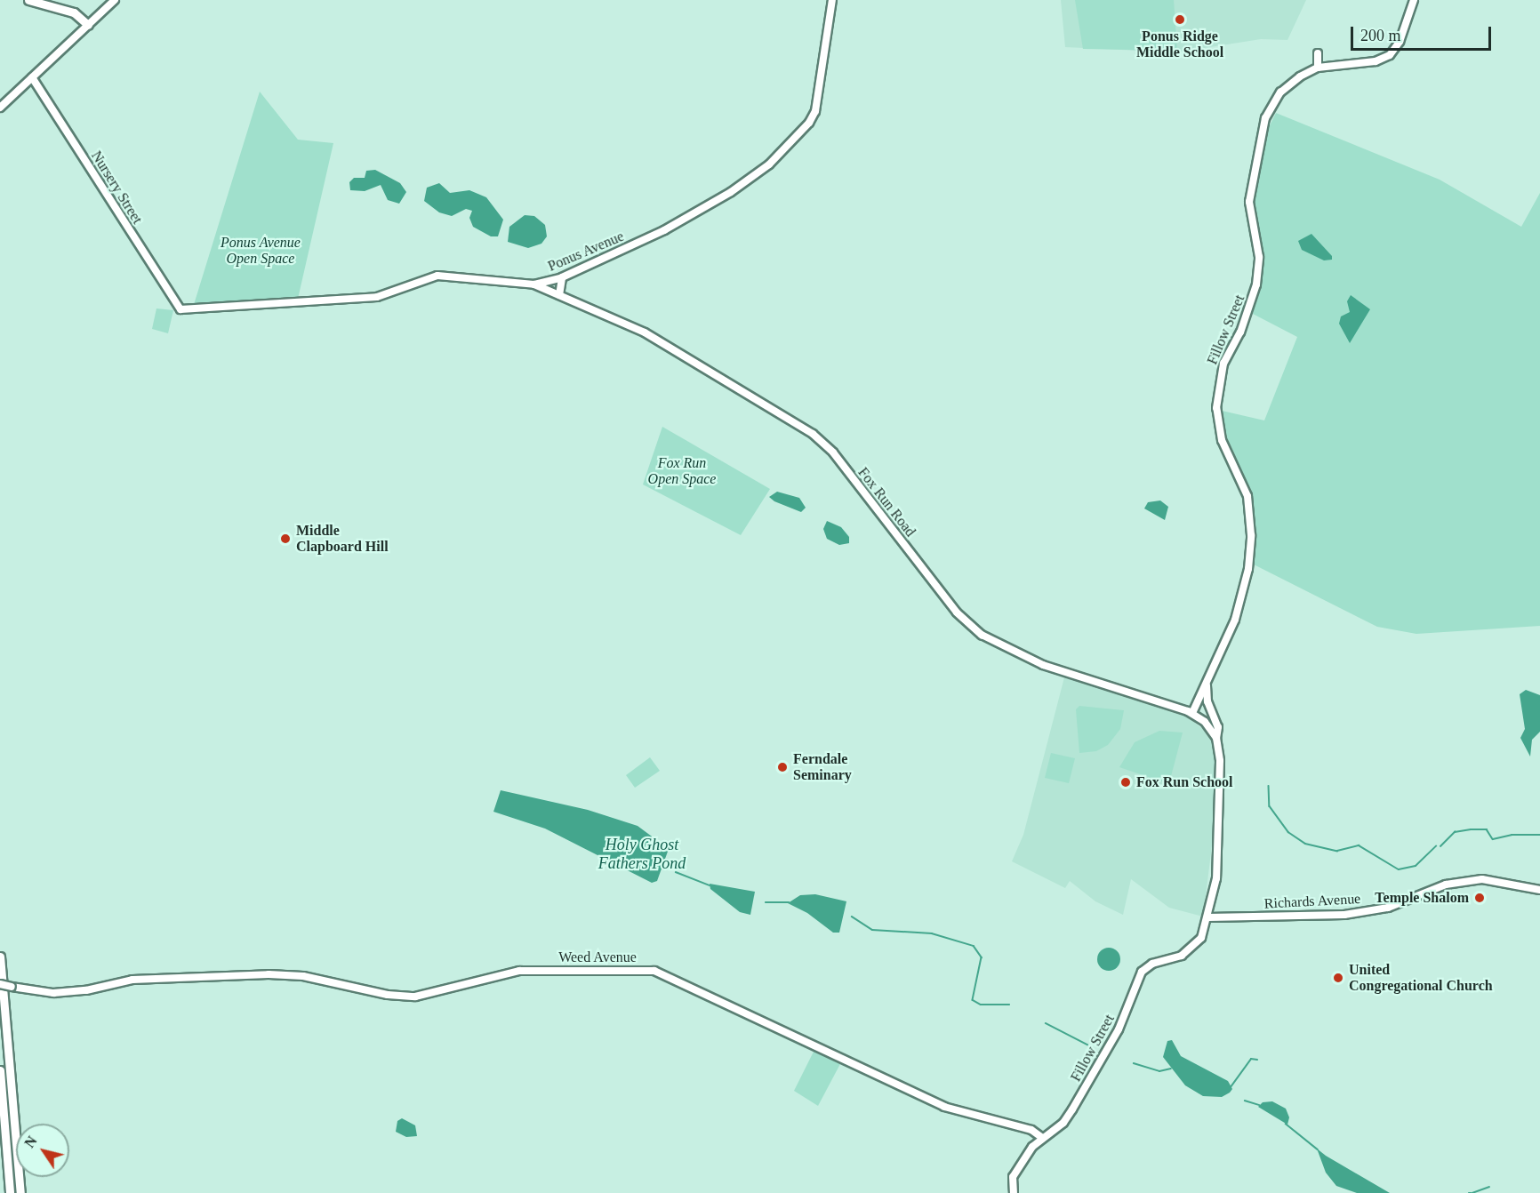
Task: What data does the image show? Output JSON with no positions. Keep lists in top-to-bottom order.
{
  "streets": {
    "street": [
      "Nursery Street",
      "Ponus Avenue",
      "Fillow Street",
      "Fox Run Road",
      "Richards Avenue",
      "Weed Avenue"
    ]
  },
  "crossings": [
    ["Nursery Street", "Ponus Avenue"],
    ["Ponus Avenue", "Fox Run Road"],
    ["Fillow Street", "Fox Run Road"],
    ["Fillow Street", "Richards Avenue"],
    ["Fillow Street", "Weed Avenue"]
  ],
  "water": ["Holy Ghost Fathers Pond"],
  "parks": ["Ponus Avenue Open Space", "Fox Run Open Space"],
  "places": [
    "Ponus Ridge Middle School",
    "Middle Clapboard Hill",
    "Ferndale Seminary",
    "Fox Run School",
    "Temple Shalom",
    "United Congregational Church"
  ],
  "scale_bar": "200 m",
  "north": "top left"
}
